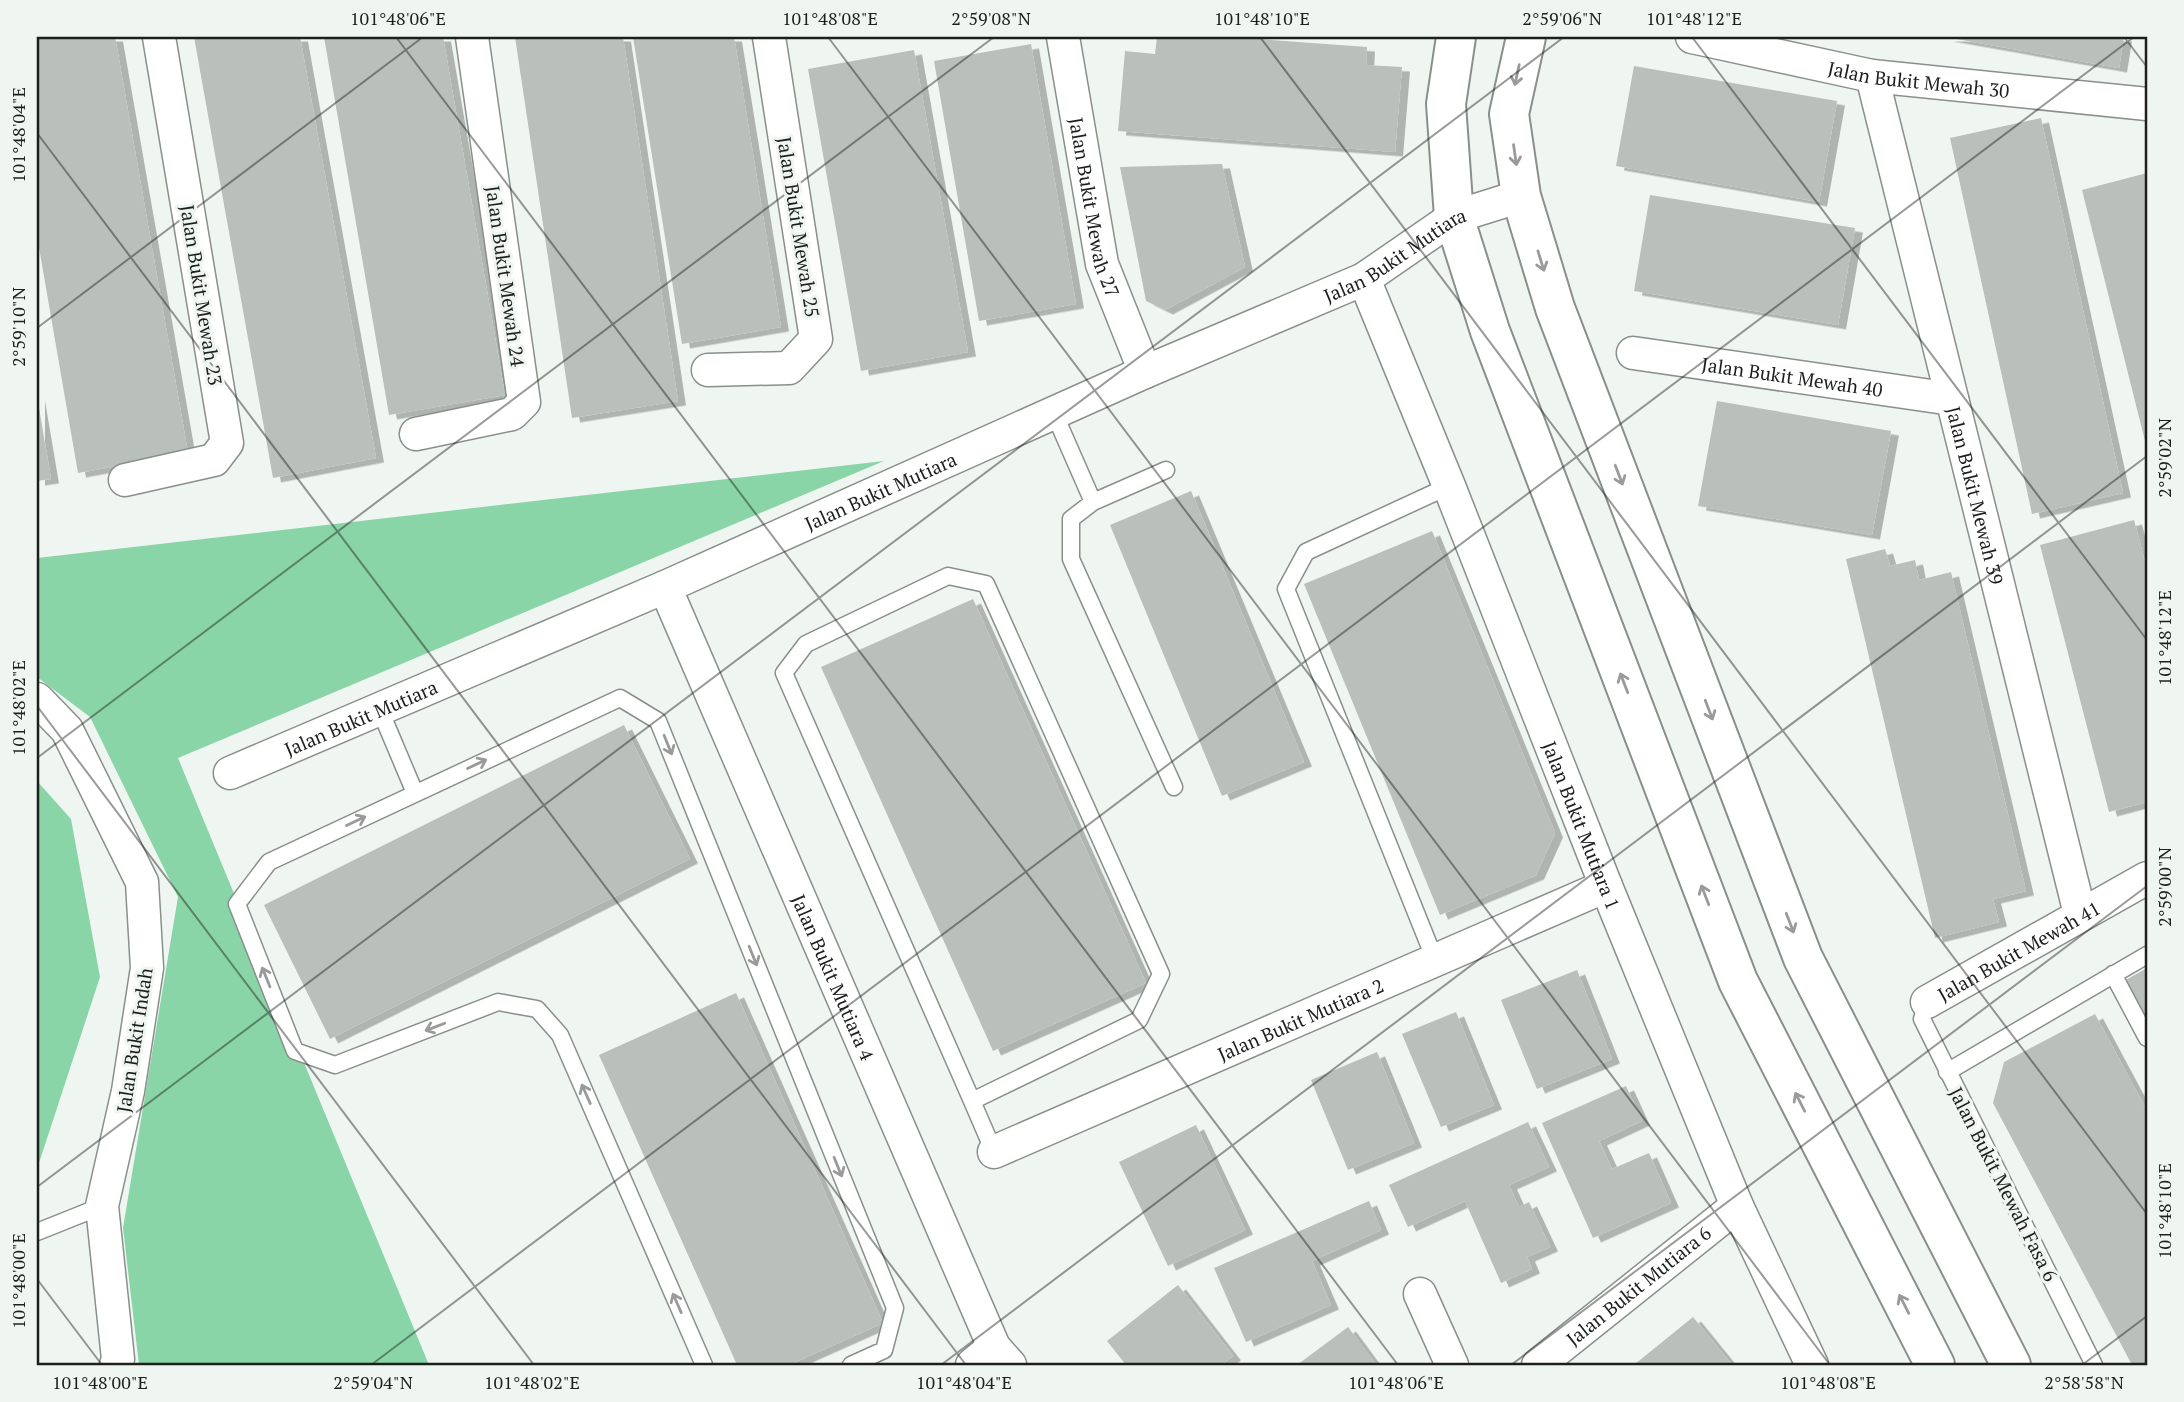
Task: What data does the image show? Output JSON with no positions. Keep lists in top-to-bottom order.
{
  "streets": {
    "street": [
      "Jalan Bukit Mewah 30",
      "Jalan Bukit Mewah 27",
      "Jalan Bukit Mewah 25",
      "Jalan Bukit Mutiara",
      "Jalan Bukit Mewah 24",
      "Jalan Bukit Mewah 23",
      "Jalan Bukit Mewah 40",
      "Jalan Bukit Mewah 39",
      "Jalan Bukit Mutiara 1",
      "Jalan Bukit Mewah 41",
      "Jalan Bukit Mutiara 4",
      "Jalan Bukit Mutiara 2",
      "Jalan Bukit Indah",
      "Jalan Bukit Mutiara 6"
    ],
    "lane": ["Jalan Bukit Mewah Fasa 6"]
  },
  "crossings": [
    ["Jalan Bukit Mewah 30", "Jalan Bukit Mewah 39"],
    ["Jalan Bukit Mewah 27", "Jalan Bukit Mutiara"],
    ["Jalan Bukit Mutiara", "Jalan Bukit Mutiara 1"],
    ["Jalan Bukit Mutiara", "Jalan Bukit Mutiara 4"],
    ["Jalan Bukit Mewah 40", "Jalan Bukit Mewah 39"],
    ["Jalan Bukit Mewah 39", "Jalan Bukit Mewah 41"],
    ["Jalan Bukit Mutiara 1", "Jalan Bukit Mutiara 2"],
    ["Jalan Bukit Mutiara 1", "Jalan Bukit Mutiara 6"],
    ["Jalan Bukit Mewah 41", "Jalan Bukit Mewah Fasa 6"]
  ],
  "coordinates": [
    "101°48'06\"E",
    "101°48'08\"E",
    "2°59'08\"N",
    "101°48'10\"E",
    "2°59'06\"N",
    "101°48'12\"E",
    "101°48'04\"E",
    "2°59'10\"N",
    "2°59'02\"N",
    "101°48'02\"E",
    "2°59'00\"N",
    "101°48'00\"E",
    "2°59'04\"N",
    "2°58'58\"N"
  ]
}
